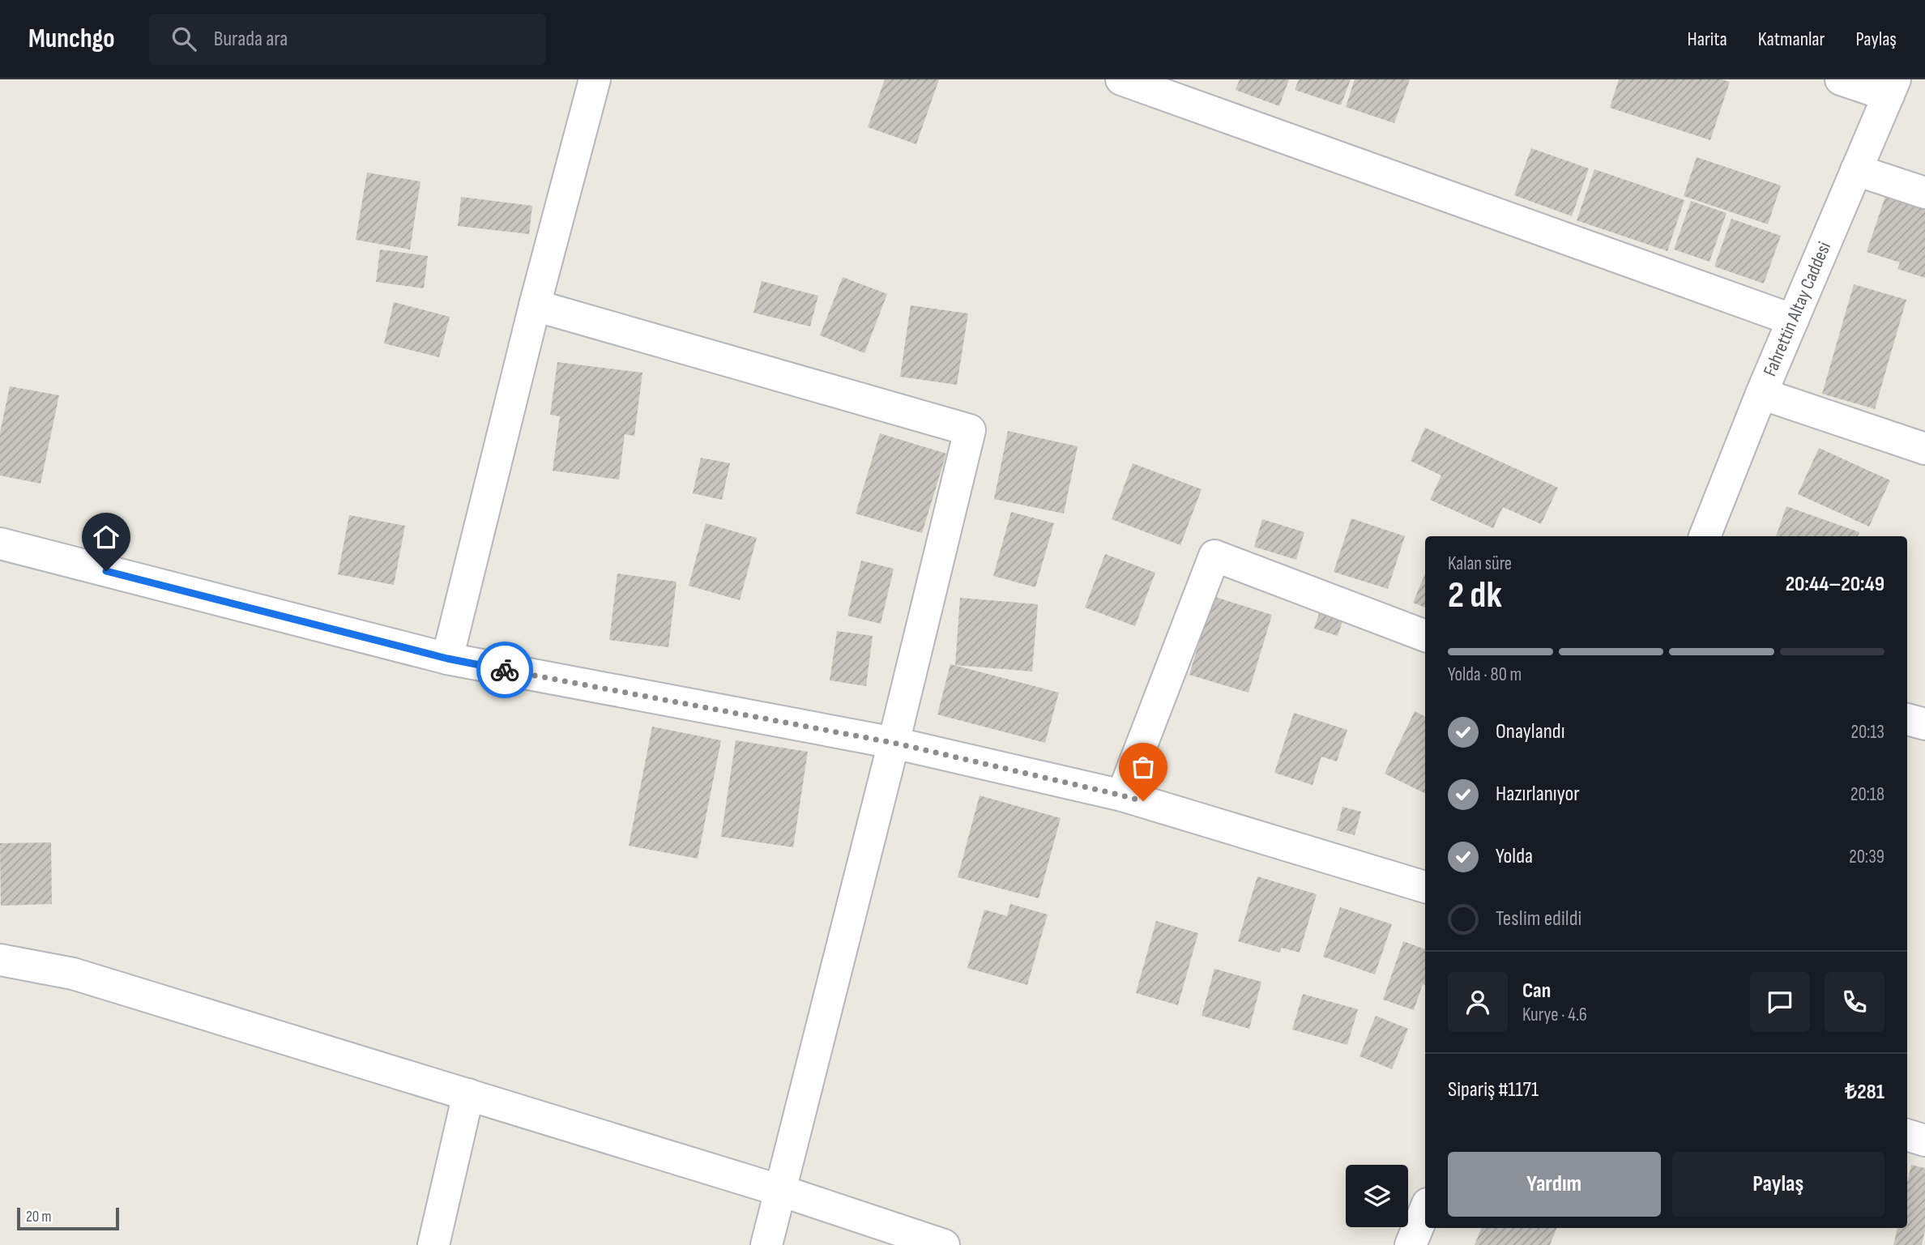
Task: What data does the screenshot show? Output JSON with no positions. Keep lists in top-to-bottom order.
{
  "streets": {
    "street": ["Fahrettin Altay Caddesi"]
  },
  "scale_bar": "20 m",
  "page": {
    "header": "Munchgo",
    "search": "Burada ara",
    "nav": ["Harita", "Katmanlar", "Paylaş"],
    "heading": ["2 dk", "Kalan süre", "20:44–20:49"],
    "panel": [
      "Can",
      "Kurye · 4.6",
      "Sipariş #1171",
      "₺281"
    ],
    "bar": "Yolda · 80 m",
    "list": [
      ["Onaylandı", "20:13"],
      ["Hazırlanıyor", "20:18"],
      ["Yolda", "20:39"],
      "Teslim edildi"
    ],
    "buttons": ["Yardım", "Paylaş"],
    "scale": "20 m"
  }
}
